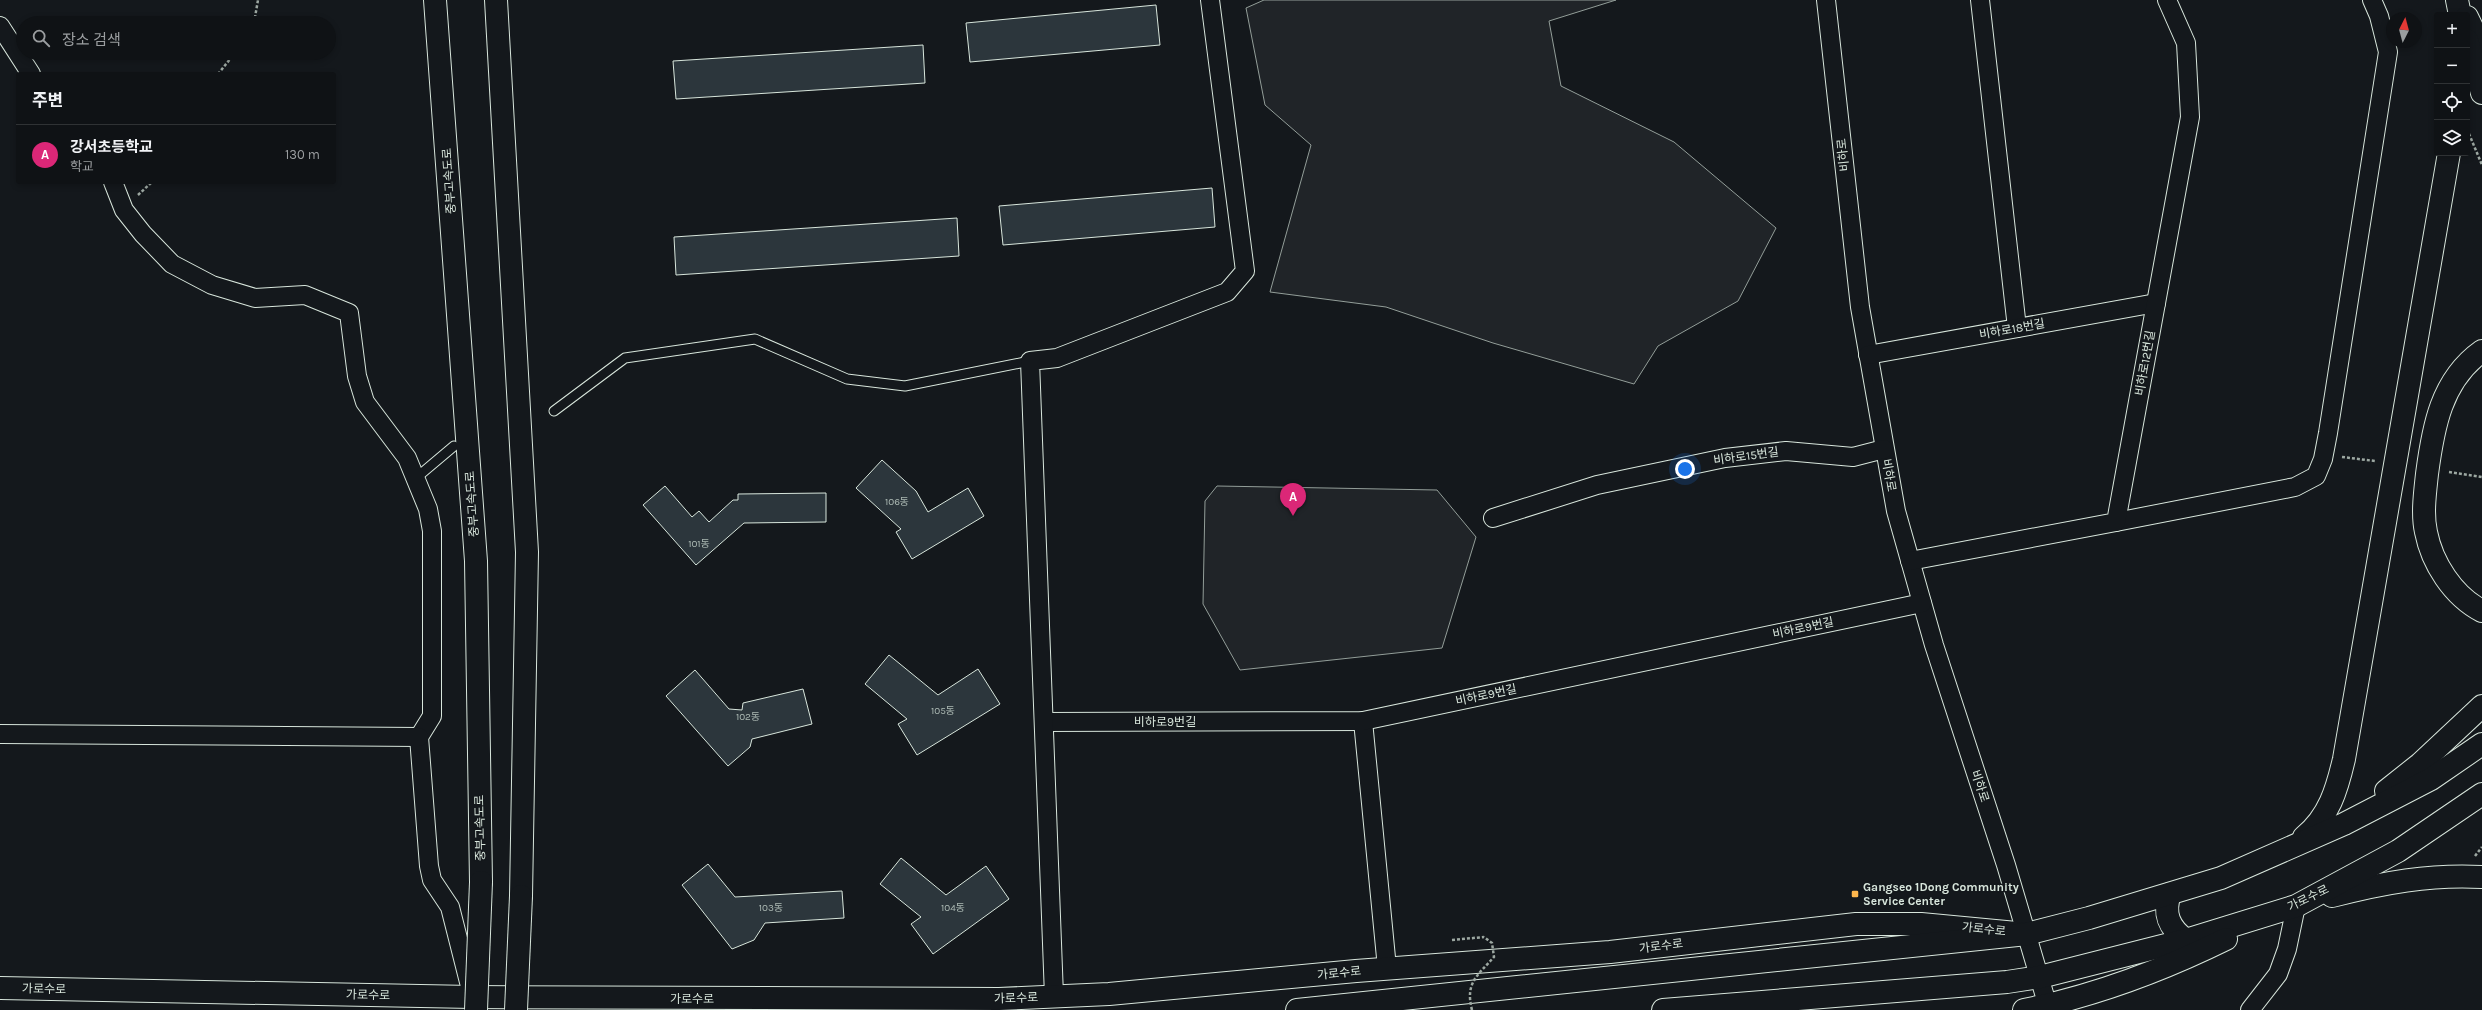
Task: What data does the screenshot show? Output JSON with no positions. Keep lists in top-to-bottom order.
{
  "streets": {
    "main road": ["중부고속도로", "가로수로"],
    "street": [
      "비하로",
      "비하로18번길",
      "비하로12번길",
      "비하로15번길",
      "비하로9번길"
    ]
  },
  "crossings": [
    ["비하로", "비하로18번길"],
    ["비하로", "비하로15번길"],
    ["비하로", "비하로9번길"],
    ["비하로", "가로수로"],
    ["중부고속도로", "가로수로"],
    ["비하로18번길", "비하로12번길"]
  ],
  "places": {
    "transit": ["Gangseo 1Dong Community Service Center"]
  },
  "house_numbers": [
    "106동",
    "101동",
    "105동",
    "102동",
    "103동",
    "104동"
  ],
  "north": "top",
  "page": {
    "map_buttons": ["+", "−"],
    "search": "장소 검색",
    "heading": "주변",
    "list": [
      {
        "mark": "A",
        "name": "강서초등학교",
        "note": "학교",
        "value": "130 m"
      }
    ],
    "pins": "A"
  }
}
